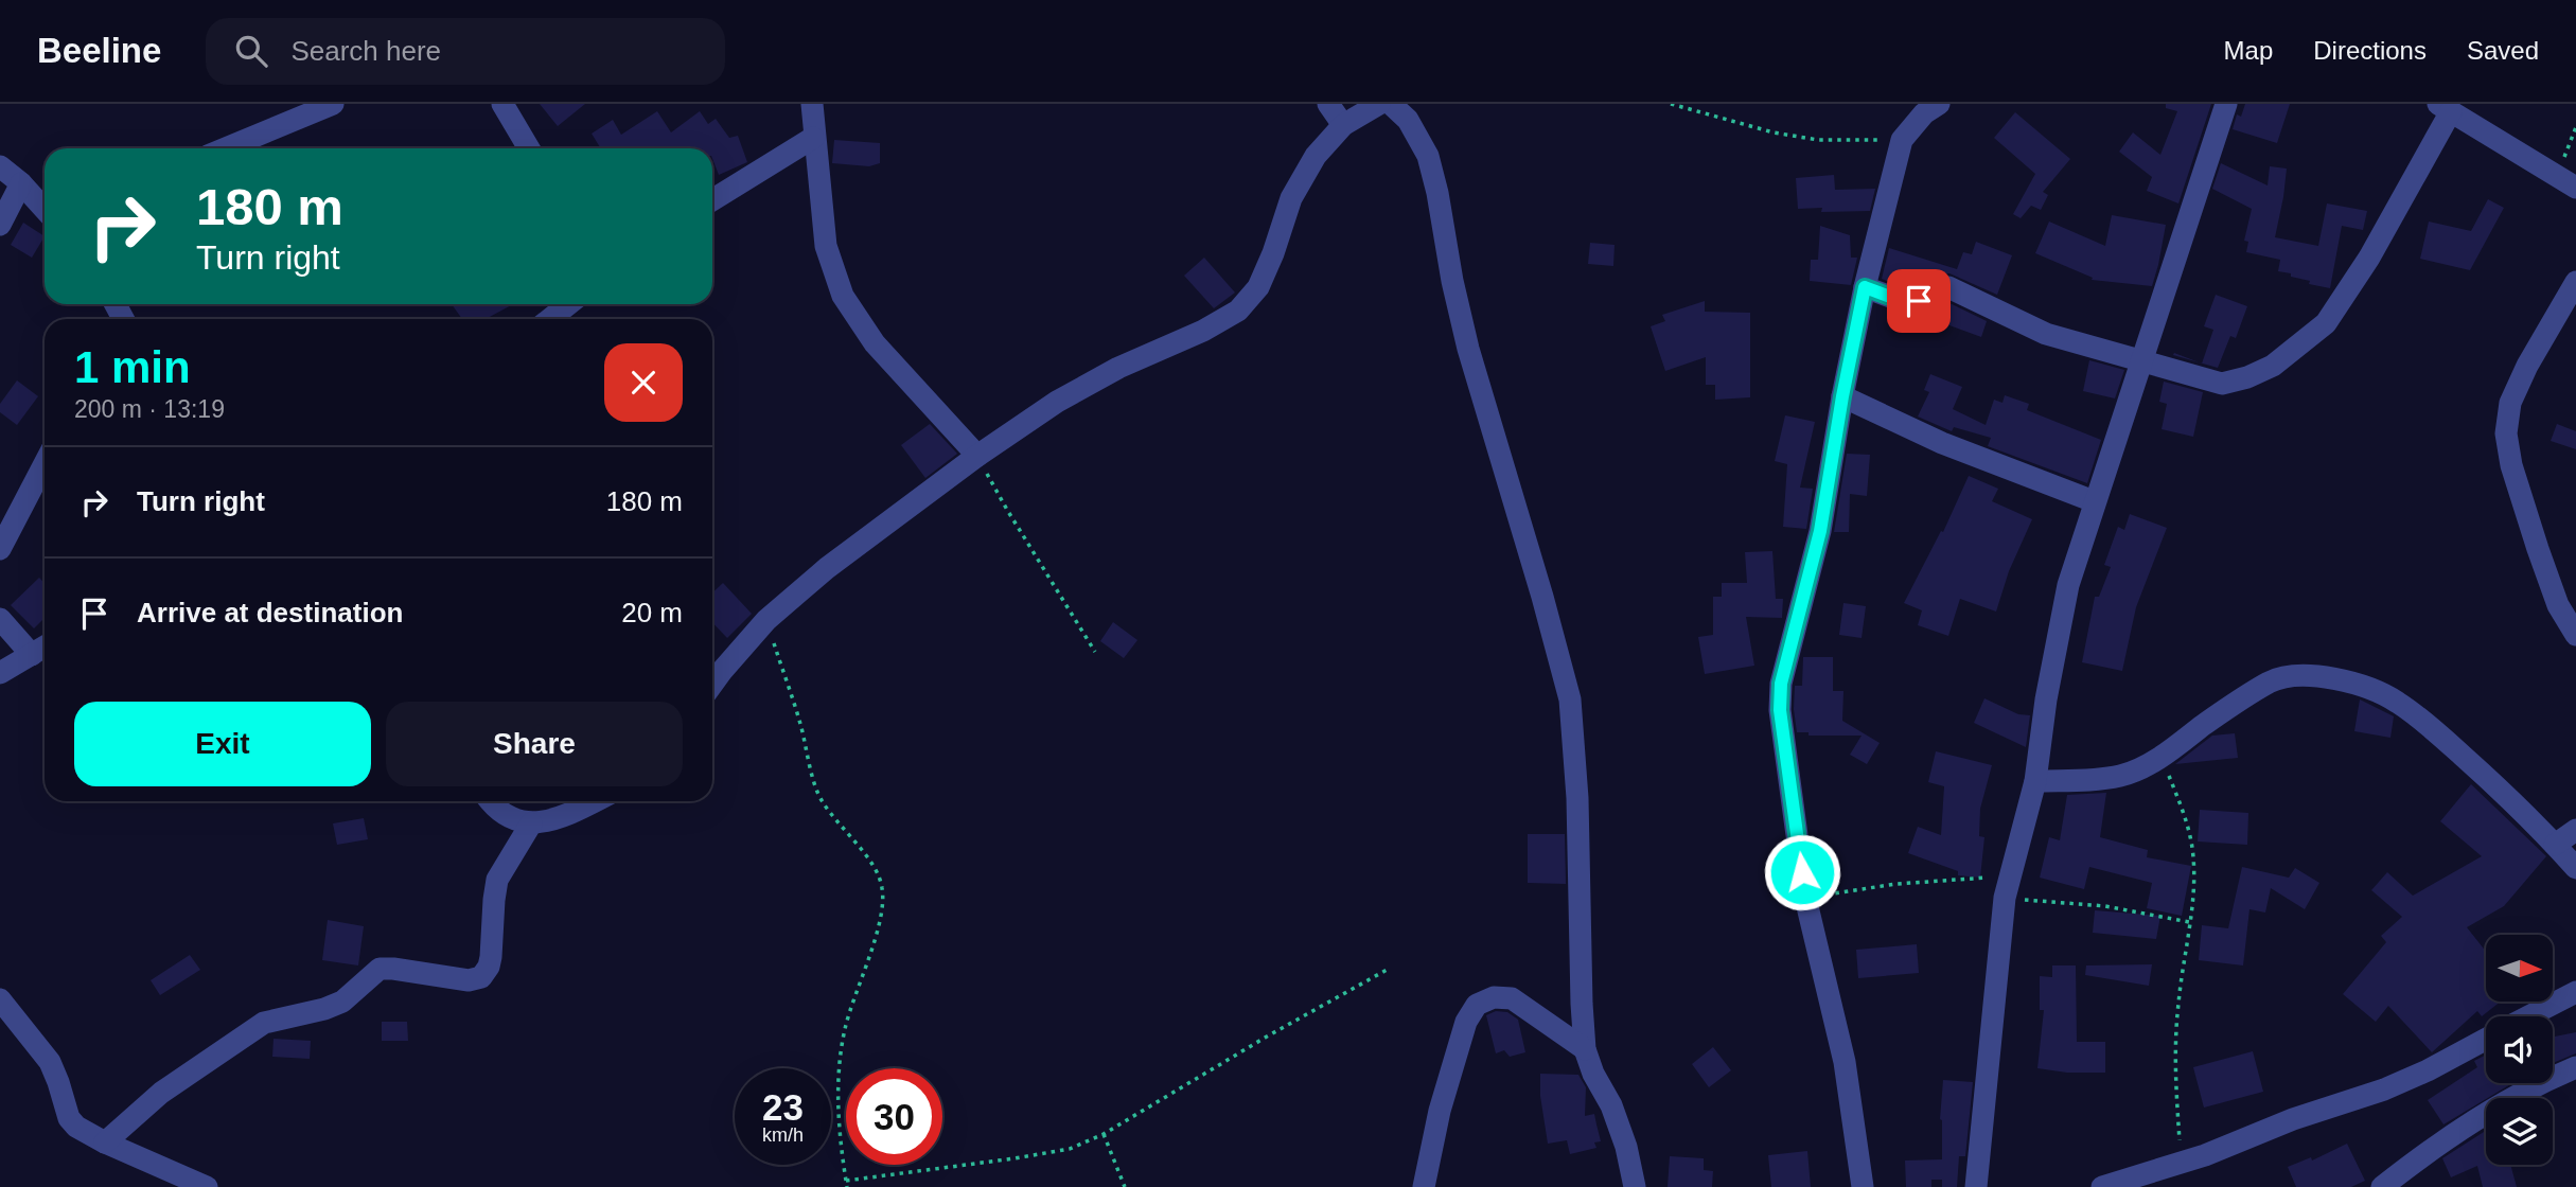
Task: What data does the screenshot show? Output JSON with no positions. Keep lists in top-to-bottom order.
{
  "north": "right",
  "page": {
    "header": "Beeline",
    "search": "Search here",
    "nav": ["Map", "Directions", "Saved"],
    "turn": ["180 m", "Turn right"],
    "heading": ["1 min", "200 m · 13:19"],
    "list": [
      {
        "name": "Turn right",
        "value": "180 m"
      },
      {
        "name": "Arrive at destination",
        "value": "20 m"
      }
    ],
    "buttons": ["Exit", "Share"],
    "speed": "23 km/h",
    "limit": "30"
  }
}
